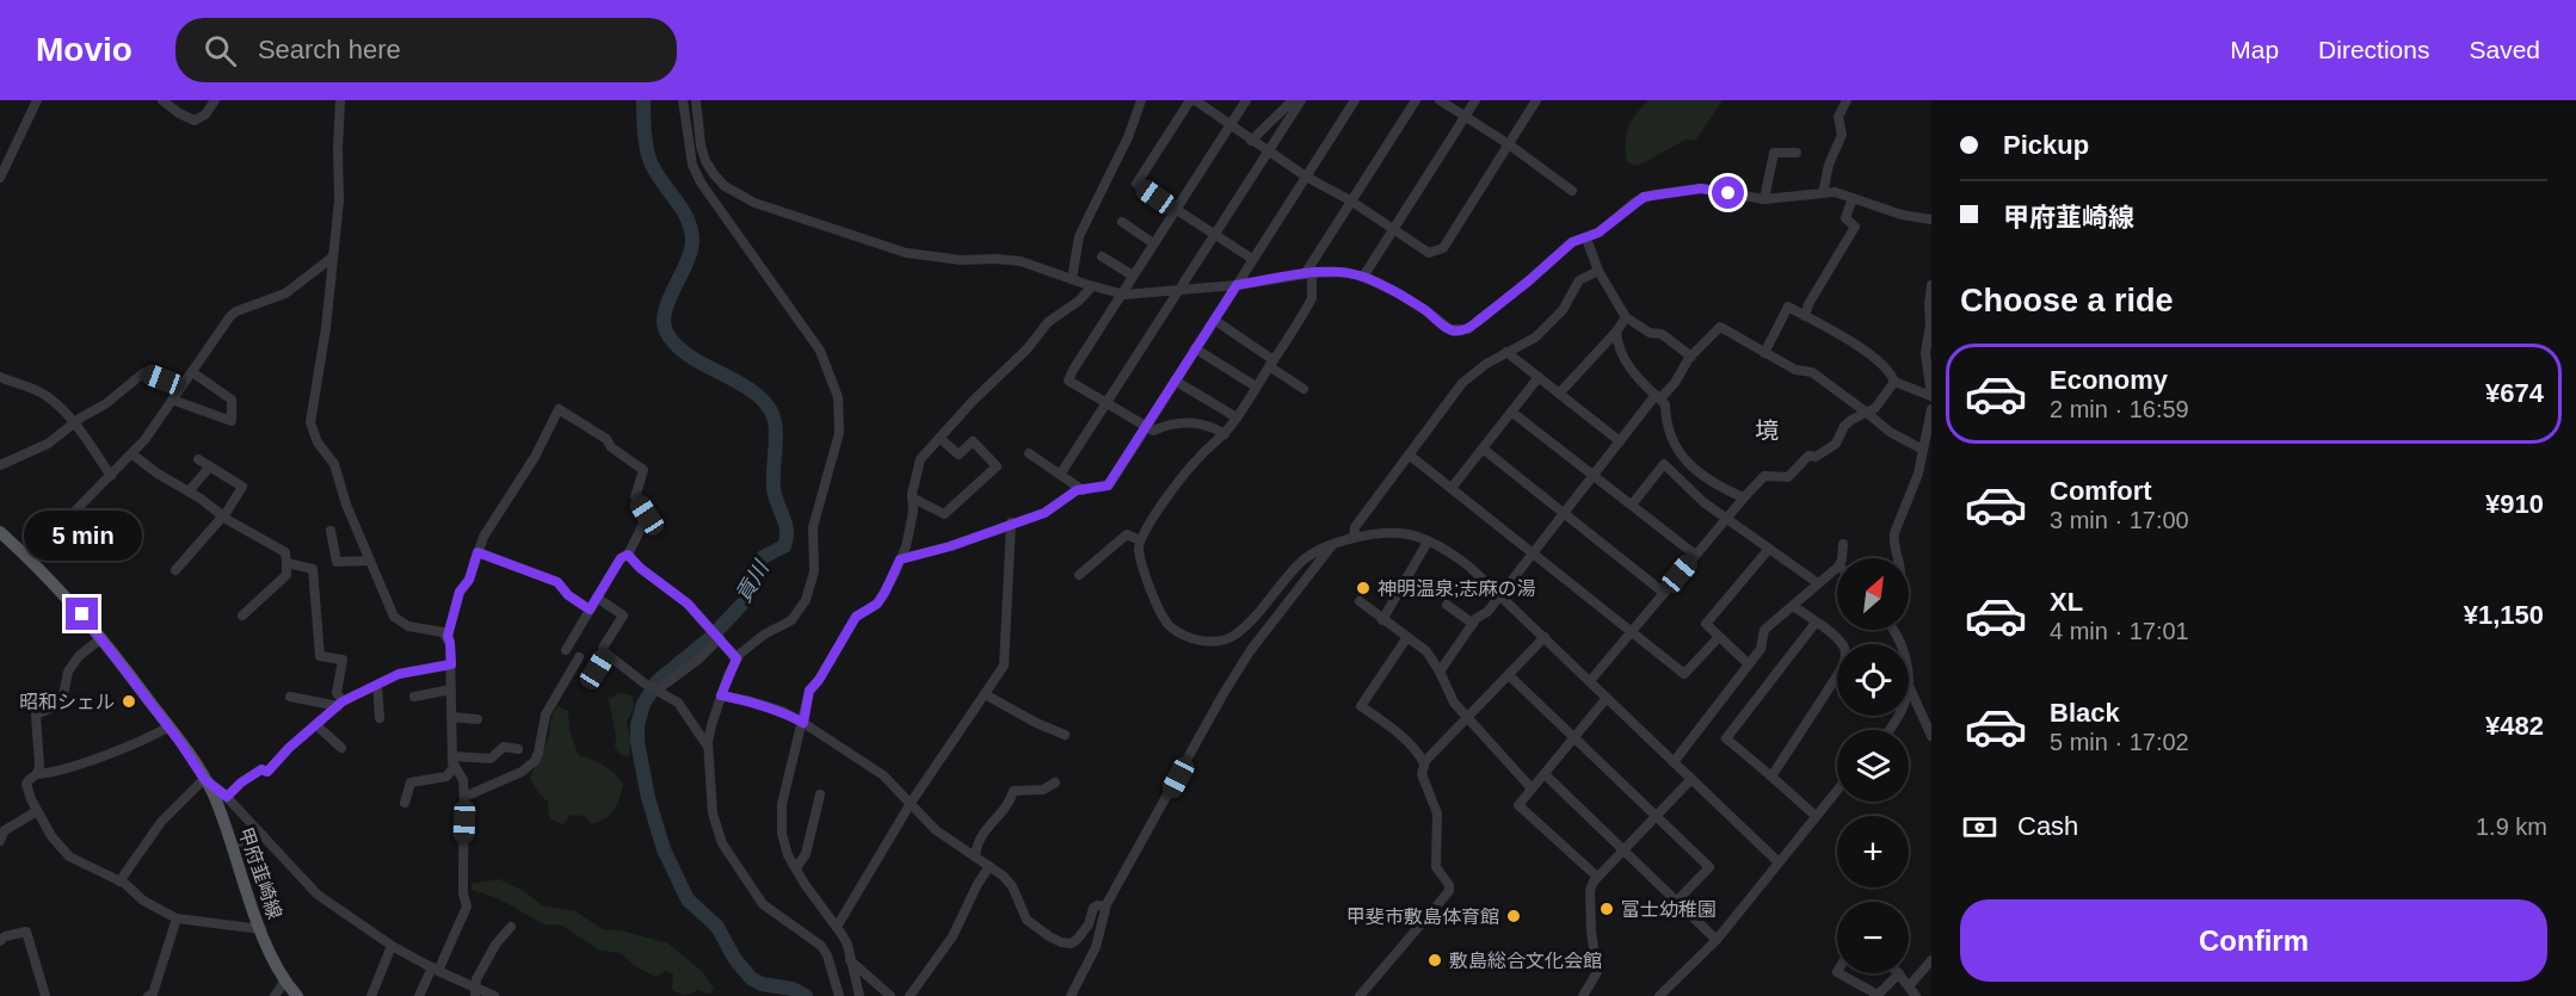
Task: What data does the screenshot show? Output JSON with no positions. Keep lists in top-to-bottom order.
{
  "streets": {
    "main road": ["甲府韮崎線"]
  },
  "districts": ["境"],
  "water": ["貢川"],
  "places": [
    "神明温泉;志麻の湯",
    "昭和シェル",
    "富士幼稚園",
    "甲斐市敷島体育館",
    "敷島総合文化会館"
  ],
  "north": "top right",
  "page": {
    "header": "Movio",
    "search": "Search here",
    "nav": ["Map", "Directions", "Saved"],
    "banner": ["Pickup", "甲府韮崎線"],
    "heading": "Choose a ride",
    "list": [
      {
        "name": "Economy",
        "note": "2 min · 16:59",
        "value": "¥674"
      },
      {
        "name": "Comfort",
        "note": "3 min · 17:00",
        "value": "¥910"
      },
      {
        "name": "XL",
        "note": "4 min · 17:01",
        "value": "¥1,150"
      },
      {
        "name": "Black",
        "note": "5 min · 17:02",
        "value": "¥482"
      }
    ],
    "bubble": "5 min",
    "map_buttons": ["+", "−"],
    "pay": ["Cash", "1.9 km"],
    "buttons": "Confirm"
  }
}
